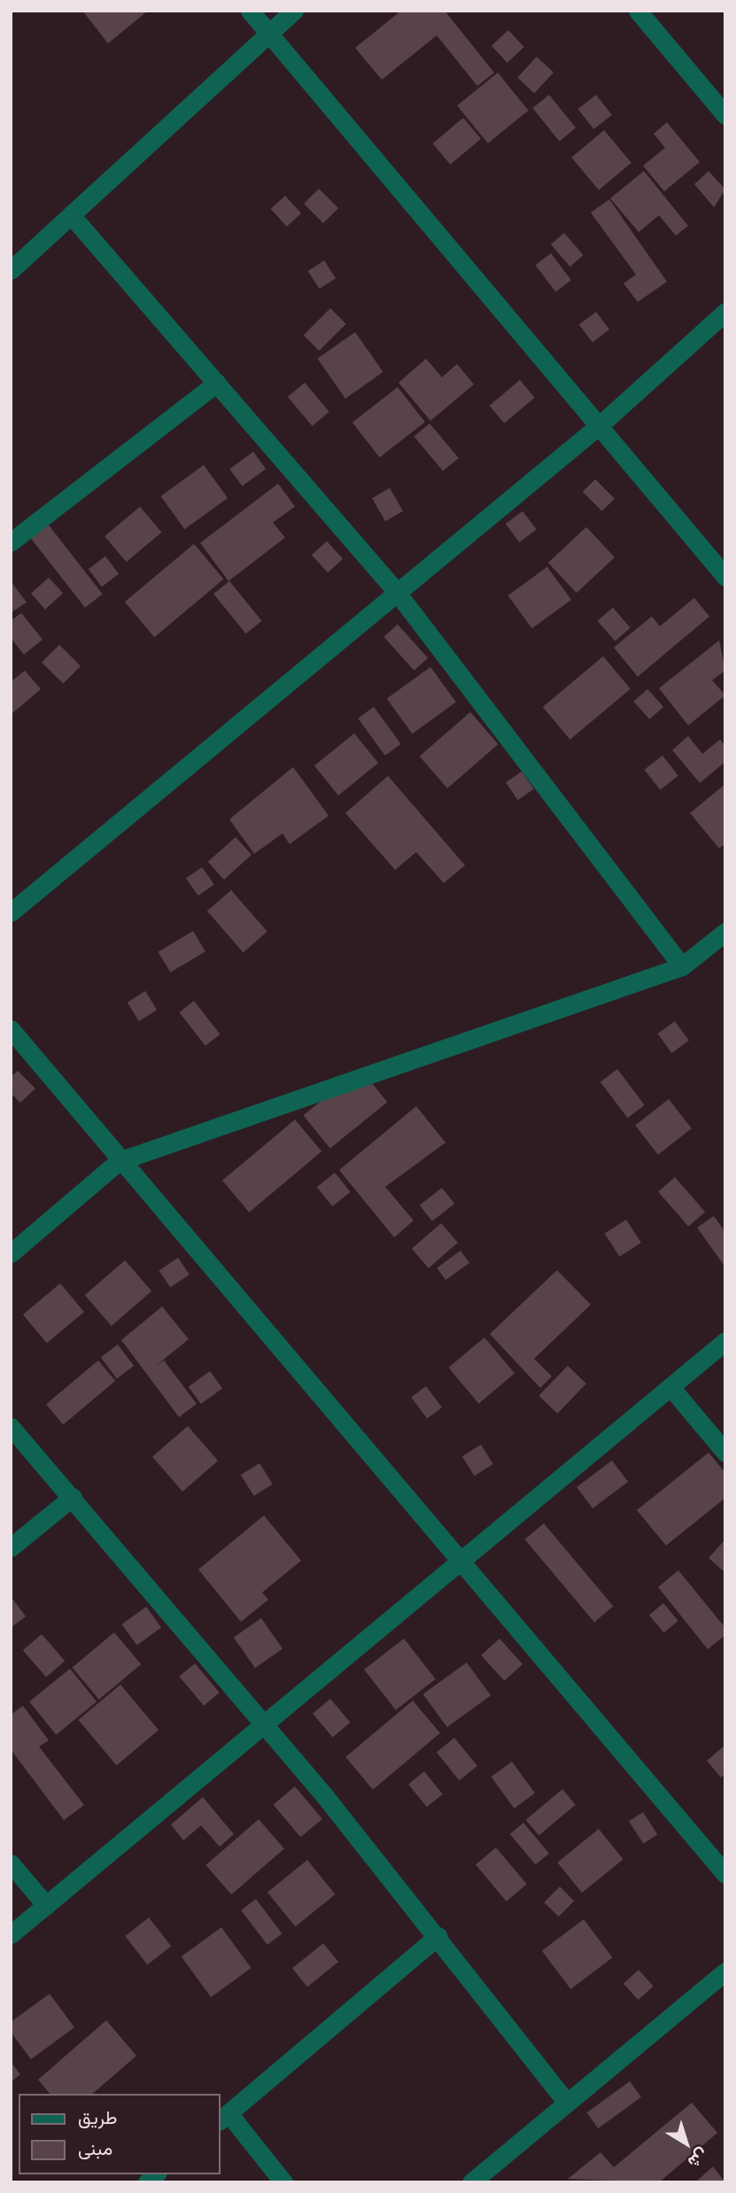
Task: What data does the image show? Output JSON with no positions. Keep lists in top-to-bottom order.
{
  "legend": ["طريق", "مبنى"],
  "north": "bottom right"
}
